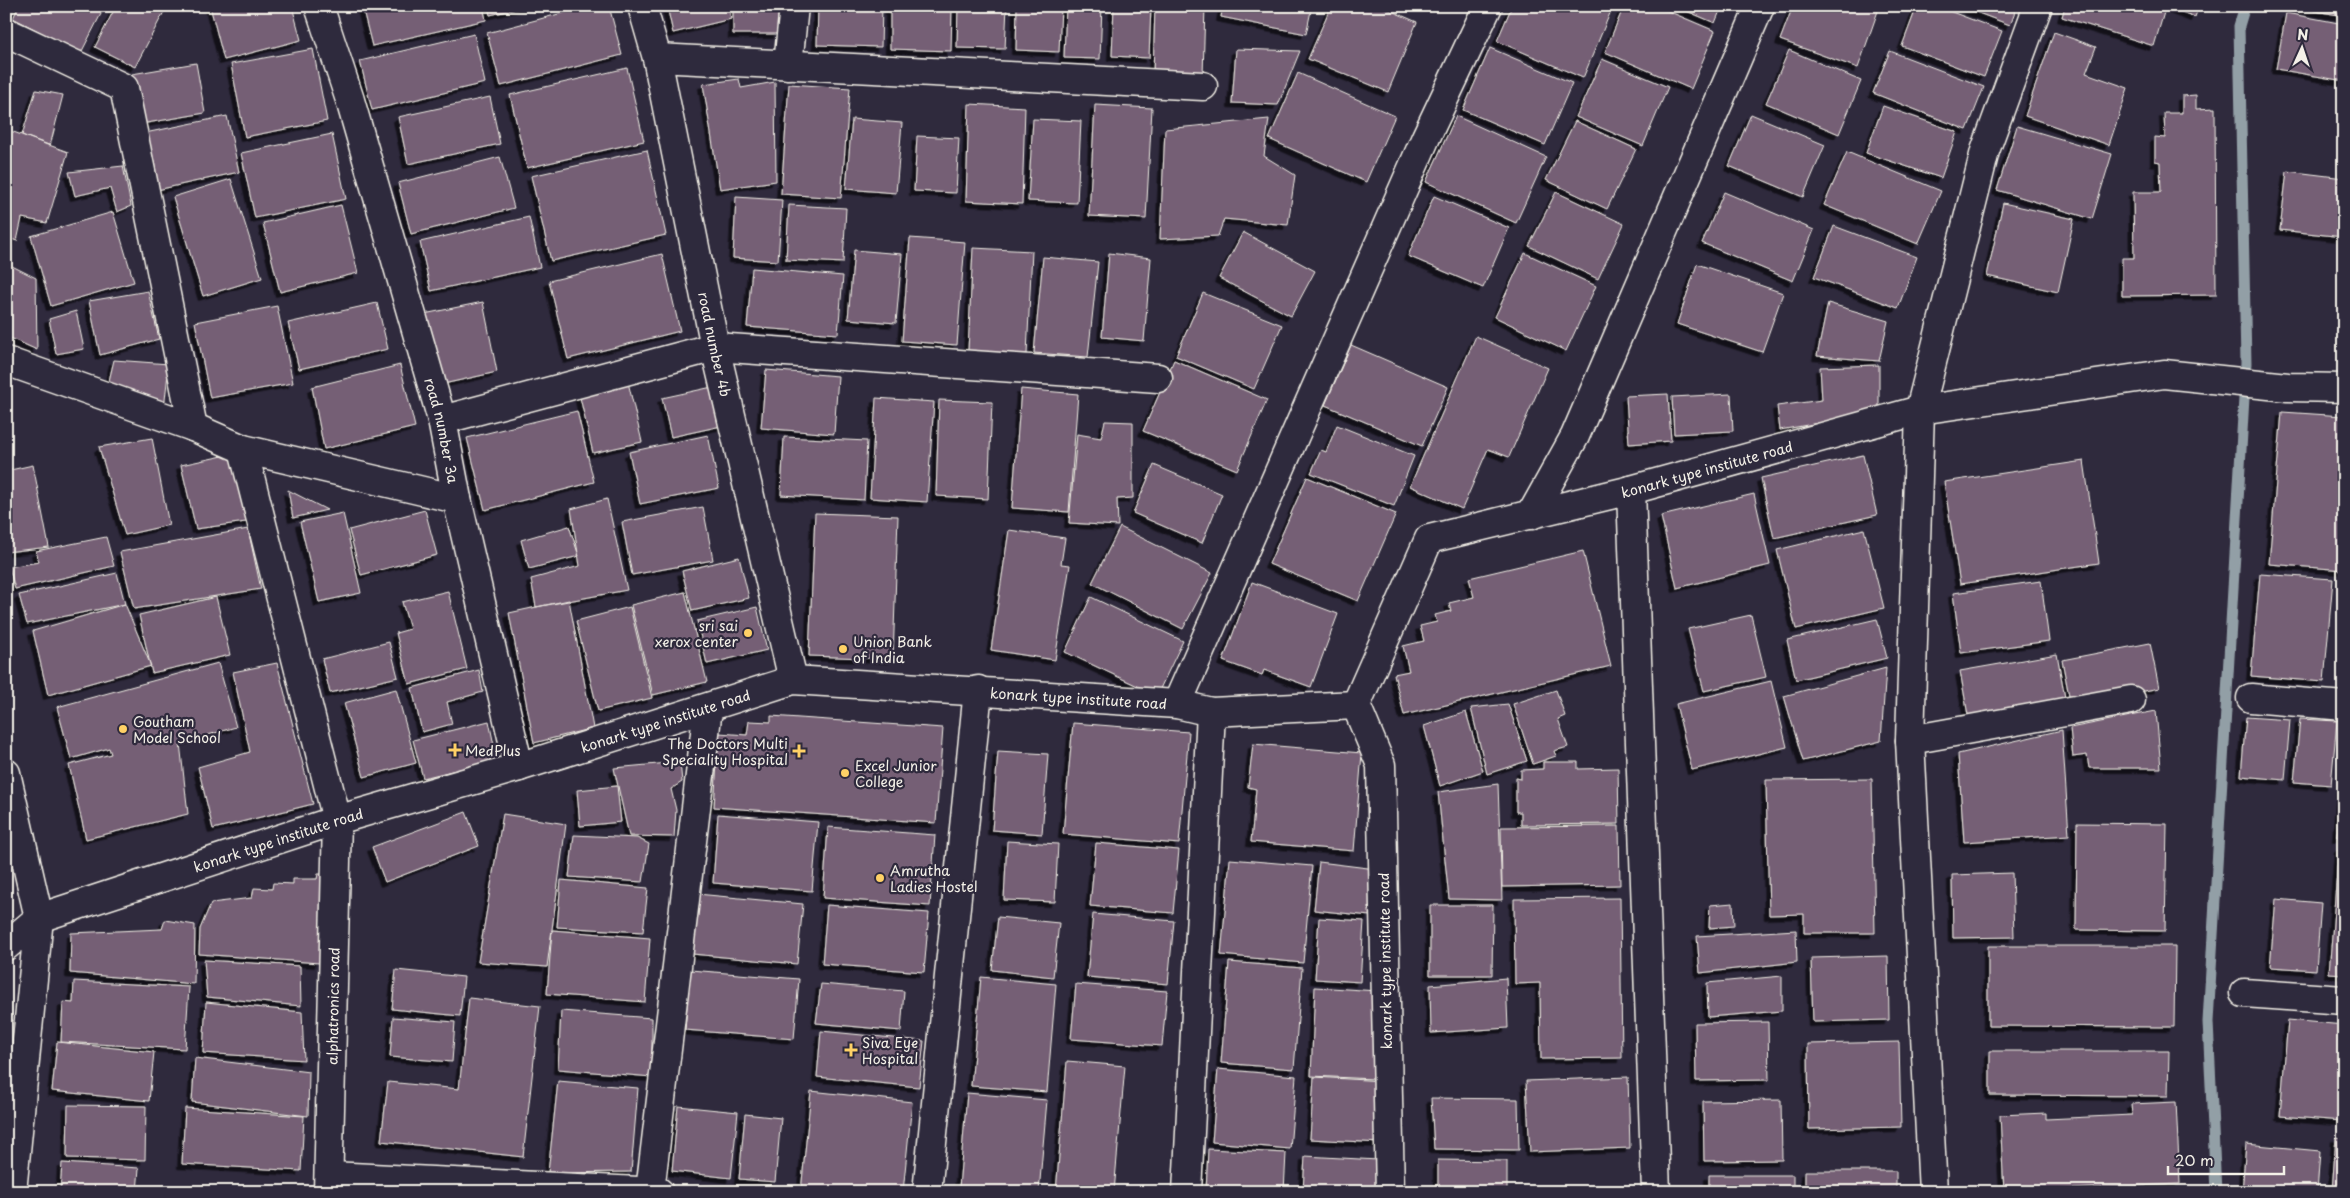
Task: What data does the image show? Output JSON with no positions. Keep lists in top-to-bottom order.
{
  "streets": {
    "street": [
      "road number 4b",
      "road number 3a",
      "konark type institute road",
      "alphatronics road"
    ]
  },
  "crossings": [
    ["road number 4b", "konark type institute road"],
    ["road number 3a", "konark type institute road"],
    ["konark type institute road", "alphatronics road"]
  ],
  "places": {
    "other": [
      "sri sai xerox center",
      "Union Bank of India",
      "Goutham Model School",
      "Excel Junior College",
      "Amrutha Ladies Hostel"
    ],
    "health": ["MedPlus", "The Doctors Multi Speciality Hospital", "Siva Eye Hospital"]
  },
  "scale_bar": "20 m",
  "north": "top"
}
